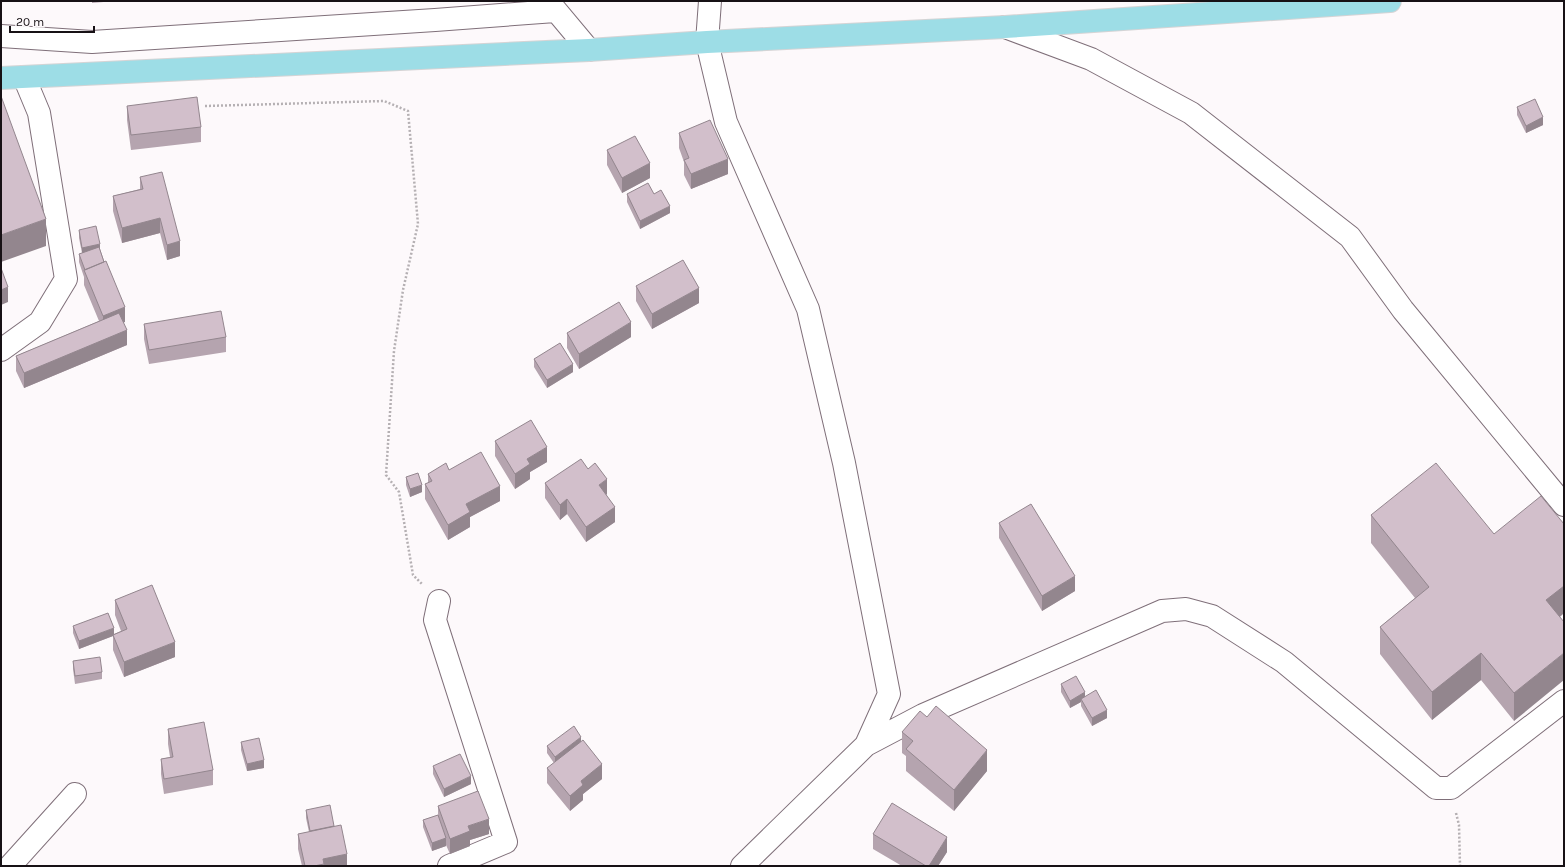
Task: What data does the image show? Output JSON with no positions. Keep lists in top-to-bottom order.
{
  "scale_bar": "20 m"
}
